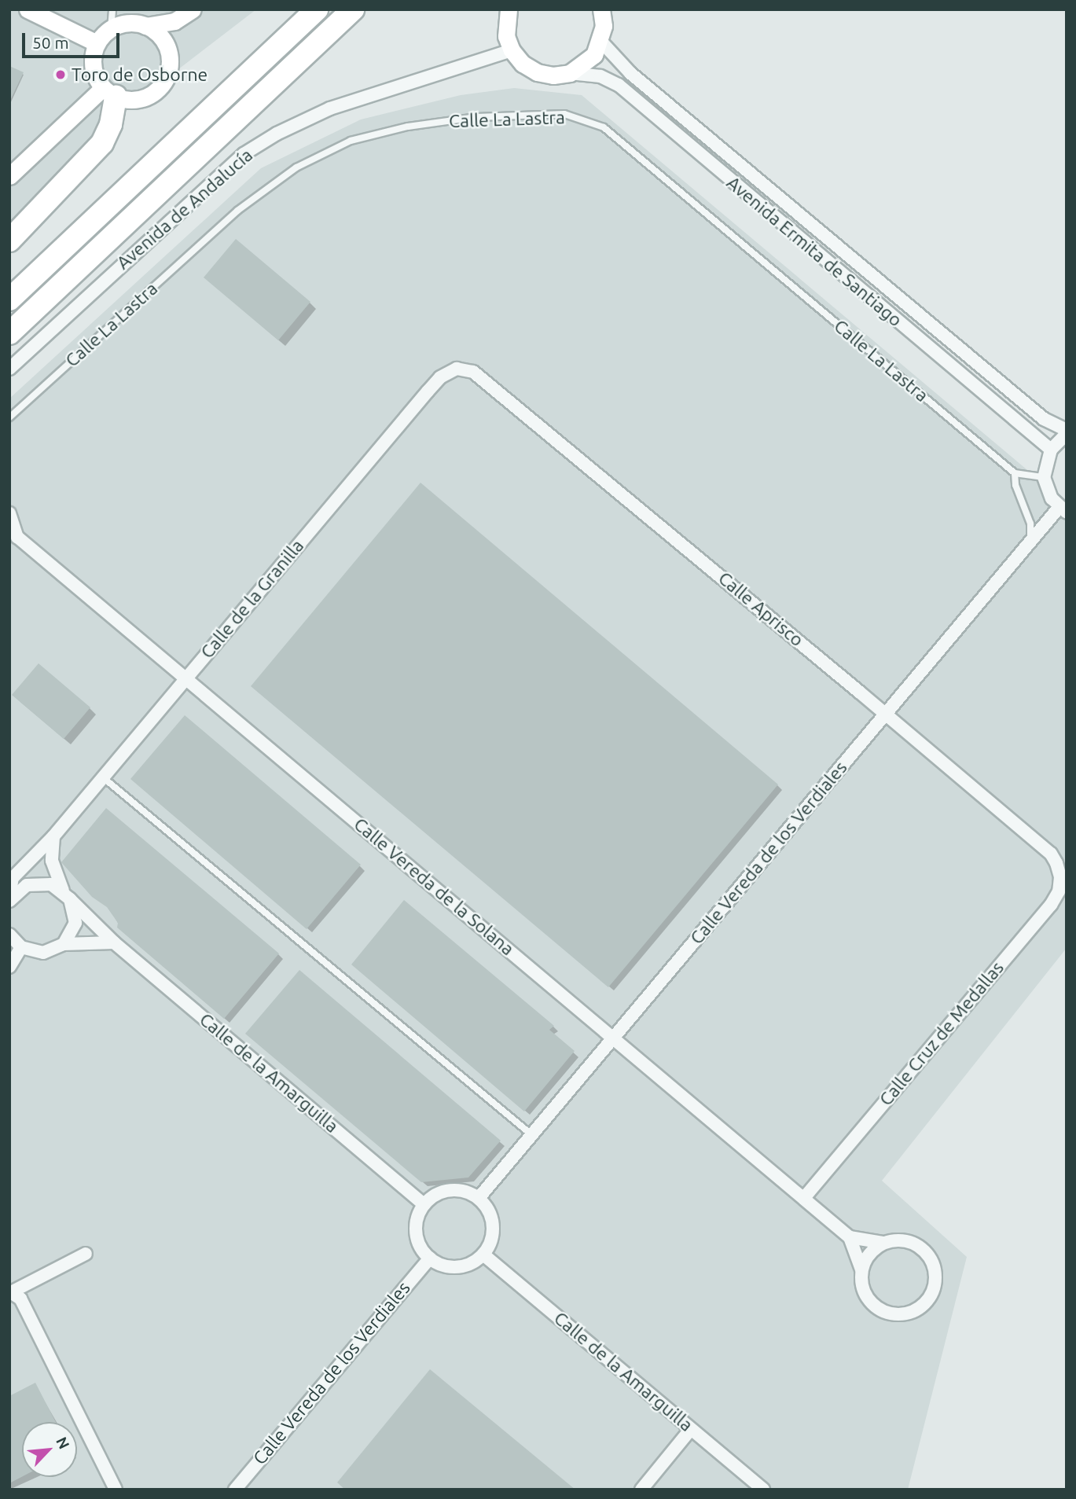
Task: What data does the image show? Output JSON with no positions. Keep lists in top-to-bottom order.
{
  "streets": {
    "street": [
      "Avenida de Andalucía",
      "Avenida Ermita de Santiago",
      "Calle de la Granilla",
      "Calle Aprisco",
      "Calle Vereda de los Verdiales",
      "Calle Vereda de la Solana",
      "Calle Cruz de Medallas",
      "Calle de la Amarguilla"
    ],
    "lane": ["Calle La Lastra"]
  },
  "crossings": [
    ["Calle de la Granilla", "Calle Aprisco"],
    ["Calle de la Granilla", "Calle Vereda de la Solana"],
    ["Calle Aprisco", "Calle Vereda de los Verdiales"],
    ["Calle Aprisco", "Calle Cruz de Medallas"],
    ["Calle Vereda de los Verdiales", "Calle Vereda de la Solana"],
    ["Calle Vereda de los Verdiales", "Calle de la Amarguilla"],
    ["Calle Vereda de la Solana", "Calle Cruz de Medallas"]
  ],
  "places": ["Toro de Osborne"],
  "scale_bar": "50 m",
  "north": "top right"
}
